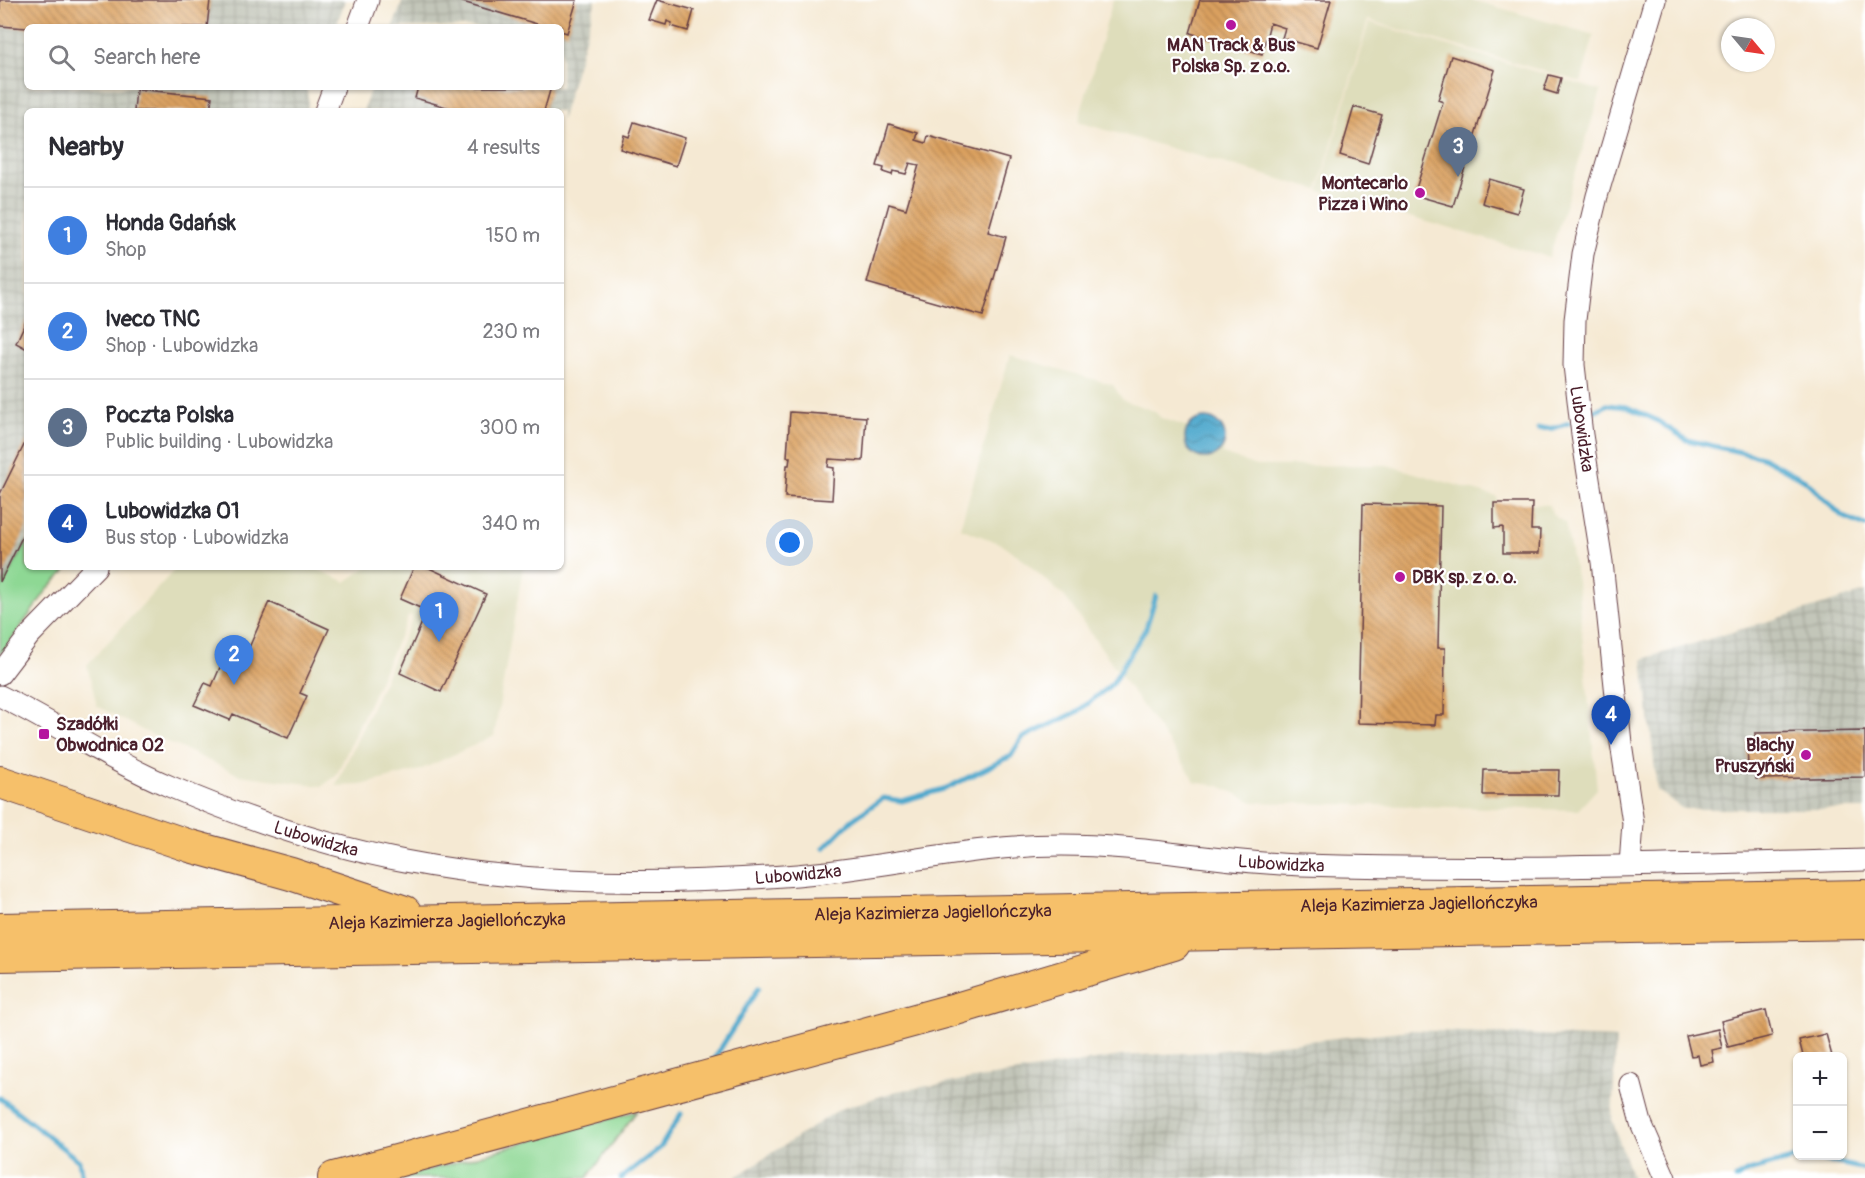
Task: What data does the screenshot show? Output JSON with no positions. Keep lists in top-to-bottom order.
{
  "streets": {
    "highway": ["Aleja Kazimierza Jagiellończyka"],
    "street": ["Lubowidzka"]
  },
  "places": {
    "other": [
      "MAN Track & Bus Polska Sp. z o.o.",
      "Montecarlo Pizza i Wino",
      "DBK sp. z o. o.",
      "Blachy Pruszyński"
    ],
    "transit": ["Szadółki Obwodnica 02"]
  },
  "north": "bottom right",
  "page": {
    "search": "Search here",
    "heading": ["Nearby", "4 results"],
    "pins": [
      "3",
      "1",
      "2",
      "4"
    ],
    "list": [
      {
        "mark": "1",
        "name": "Honda Gdańsk",
        "note": "Shop",
        "value": "150 m"
      },
      {
        "mark": "2",
        "name": "Iveco TNC",
        "note": "Shop · Lubowidzka",
        "value": "230 m"
      },
      {
        "mark": "3",
        "name": "Poczta Polska",
        "note": "Public building · Lubowidzka",
        "value": "300 m"
      },
      {
        "mark": "4",
        "name": "Lubowidzka 01",
        "note": "Bus stop · Lubowidzka",
        "value": "340 m"
      }
    ],
    "map_buttons": ["+", "−"]
  }
}
